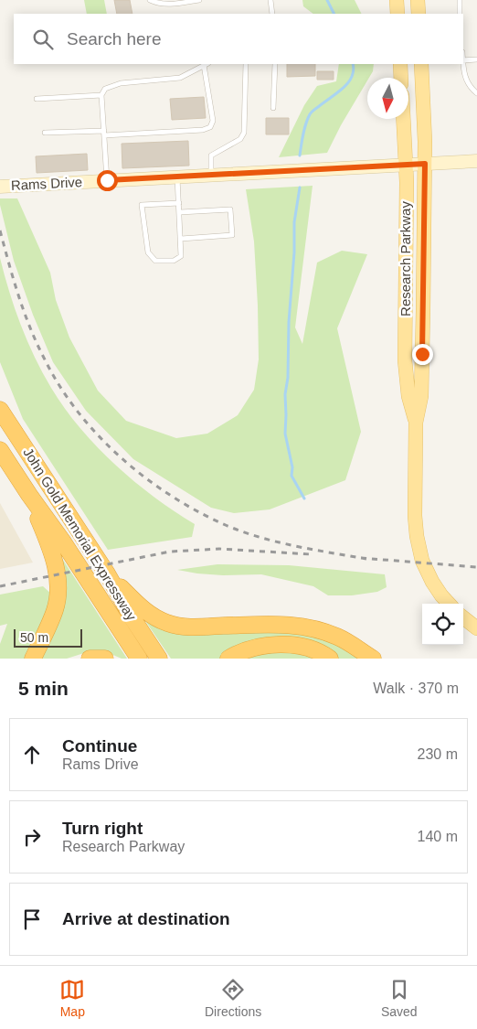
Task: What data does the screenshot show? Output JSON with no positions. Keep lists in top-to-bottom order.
{
  "streets": {
    "highway": ["John Gold Memorial Expressway"],
    "main road": ["Rams Drive", "Research Parkway"]
  },
  "crossings": [
    ["Rams Drive", "Research Parkway"]
  ],
  "scale_bar": "50 m",
  "north": "bottom",
  "page": {
    "search": "Search here",
    "scale": "50 m",
    "heading": ["5 min", "Walk · 370 m"],
    "list": [
      ["Continue", "Rams Drive", "230 m"],
      ["Turn right", "Research Parkway", "140 m"],
      "Arrive at destination"
    ],
    "nav": ["Map", "Directions", "Saved"]
  }
}
